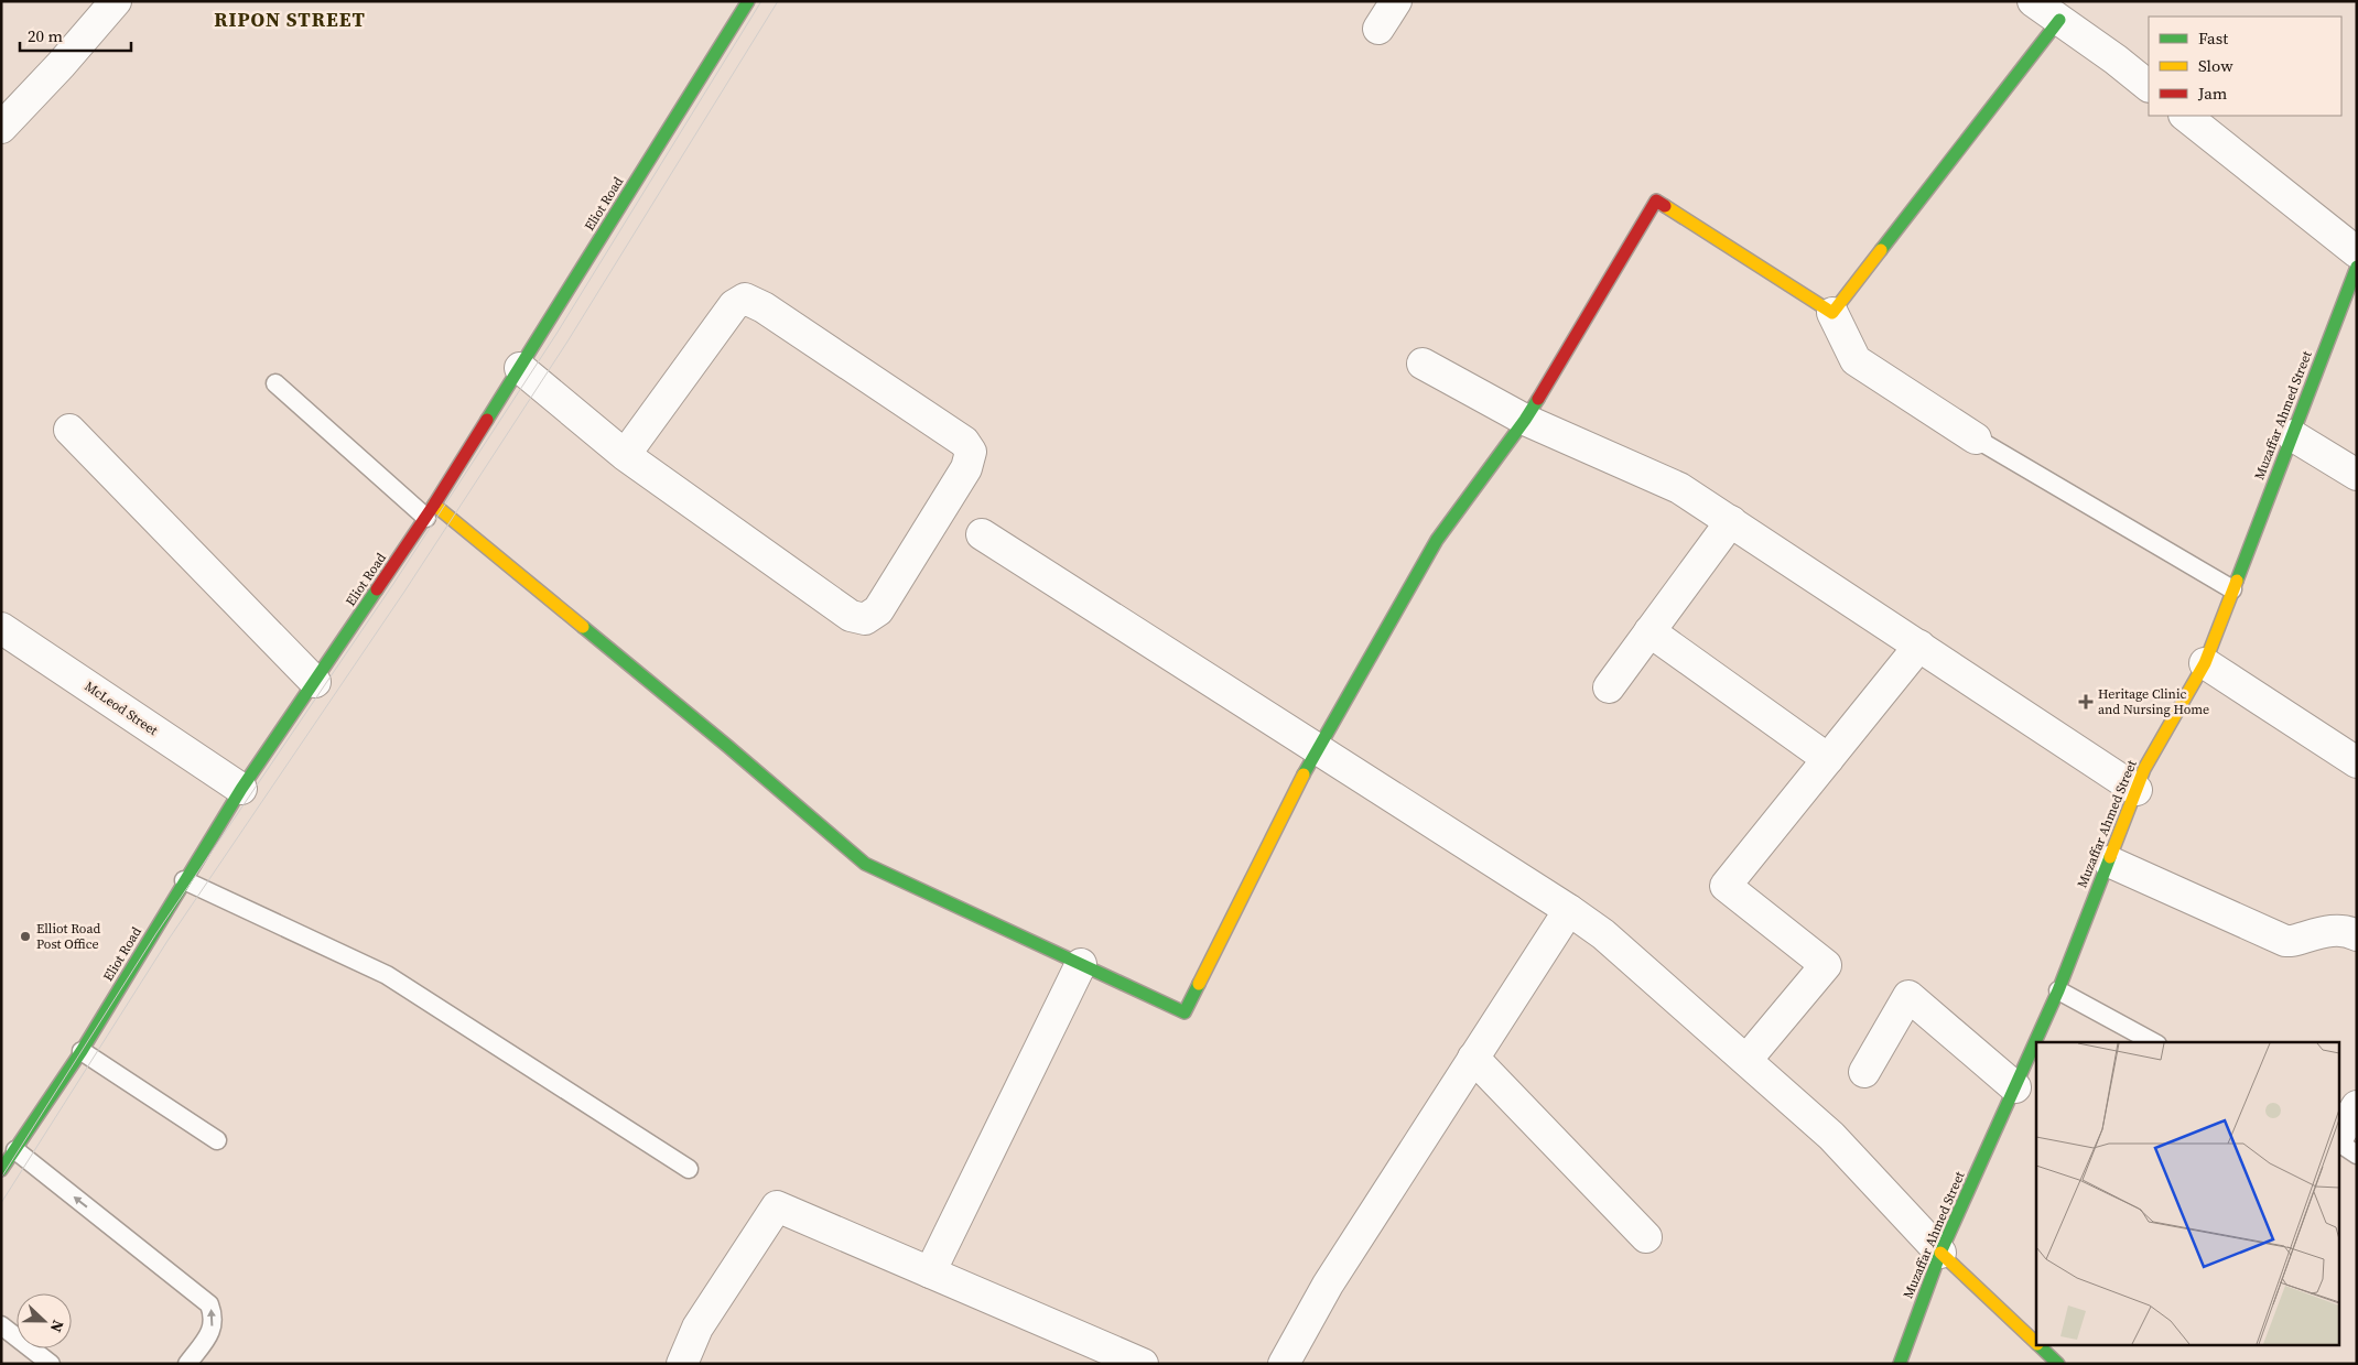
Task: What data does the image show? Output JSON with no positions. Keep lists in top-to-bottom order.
{
  "streets": {
    "street": ["Eliot Road", "Muzaffar Ahmed Street", "McLeod Street"]
  },
  "crossings": [
    ["Eliot Road", "McLeod Street"]
  ],
  "districts": ["RIPON STREET"],
  "places": {
    "health": ["Heritage Clinic and Nursing Home"],
    "other": ["Elliot Road Post Office"]
  },
  "legend": ["Fast", "Slow", "Jam"],
  "scale_bar": "20 m",
  "north": "right"
}
